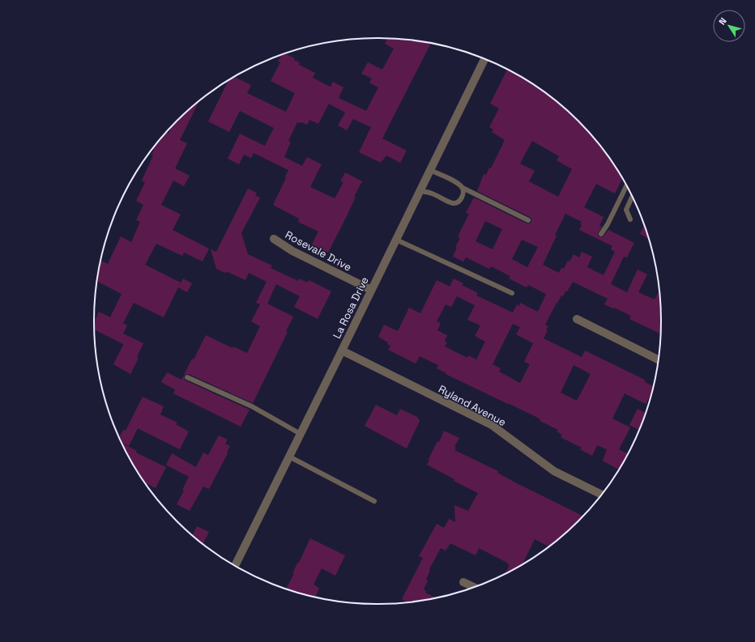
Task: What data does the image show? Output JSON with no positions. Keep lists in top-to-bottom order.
{
  "streets": {
    "street": ["Rosevale Drive", "La Rosa Drive", "Ryland Avenue"]
  },
  "crossings": [
    ["Rosevale Drive", "La Rosa Drive"],
    ["La Rosa Drive", "Ryland Avenue"]
  ],
  "north": "top left"
}
